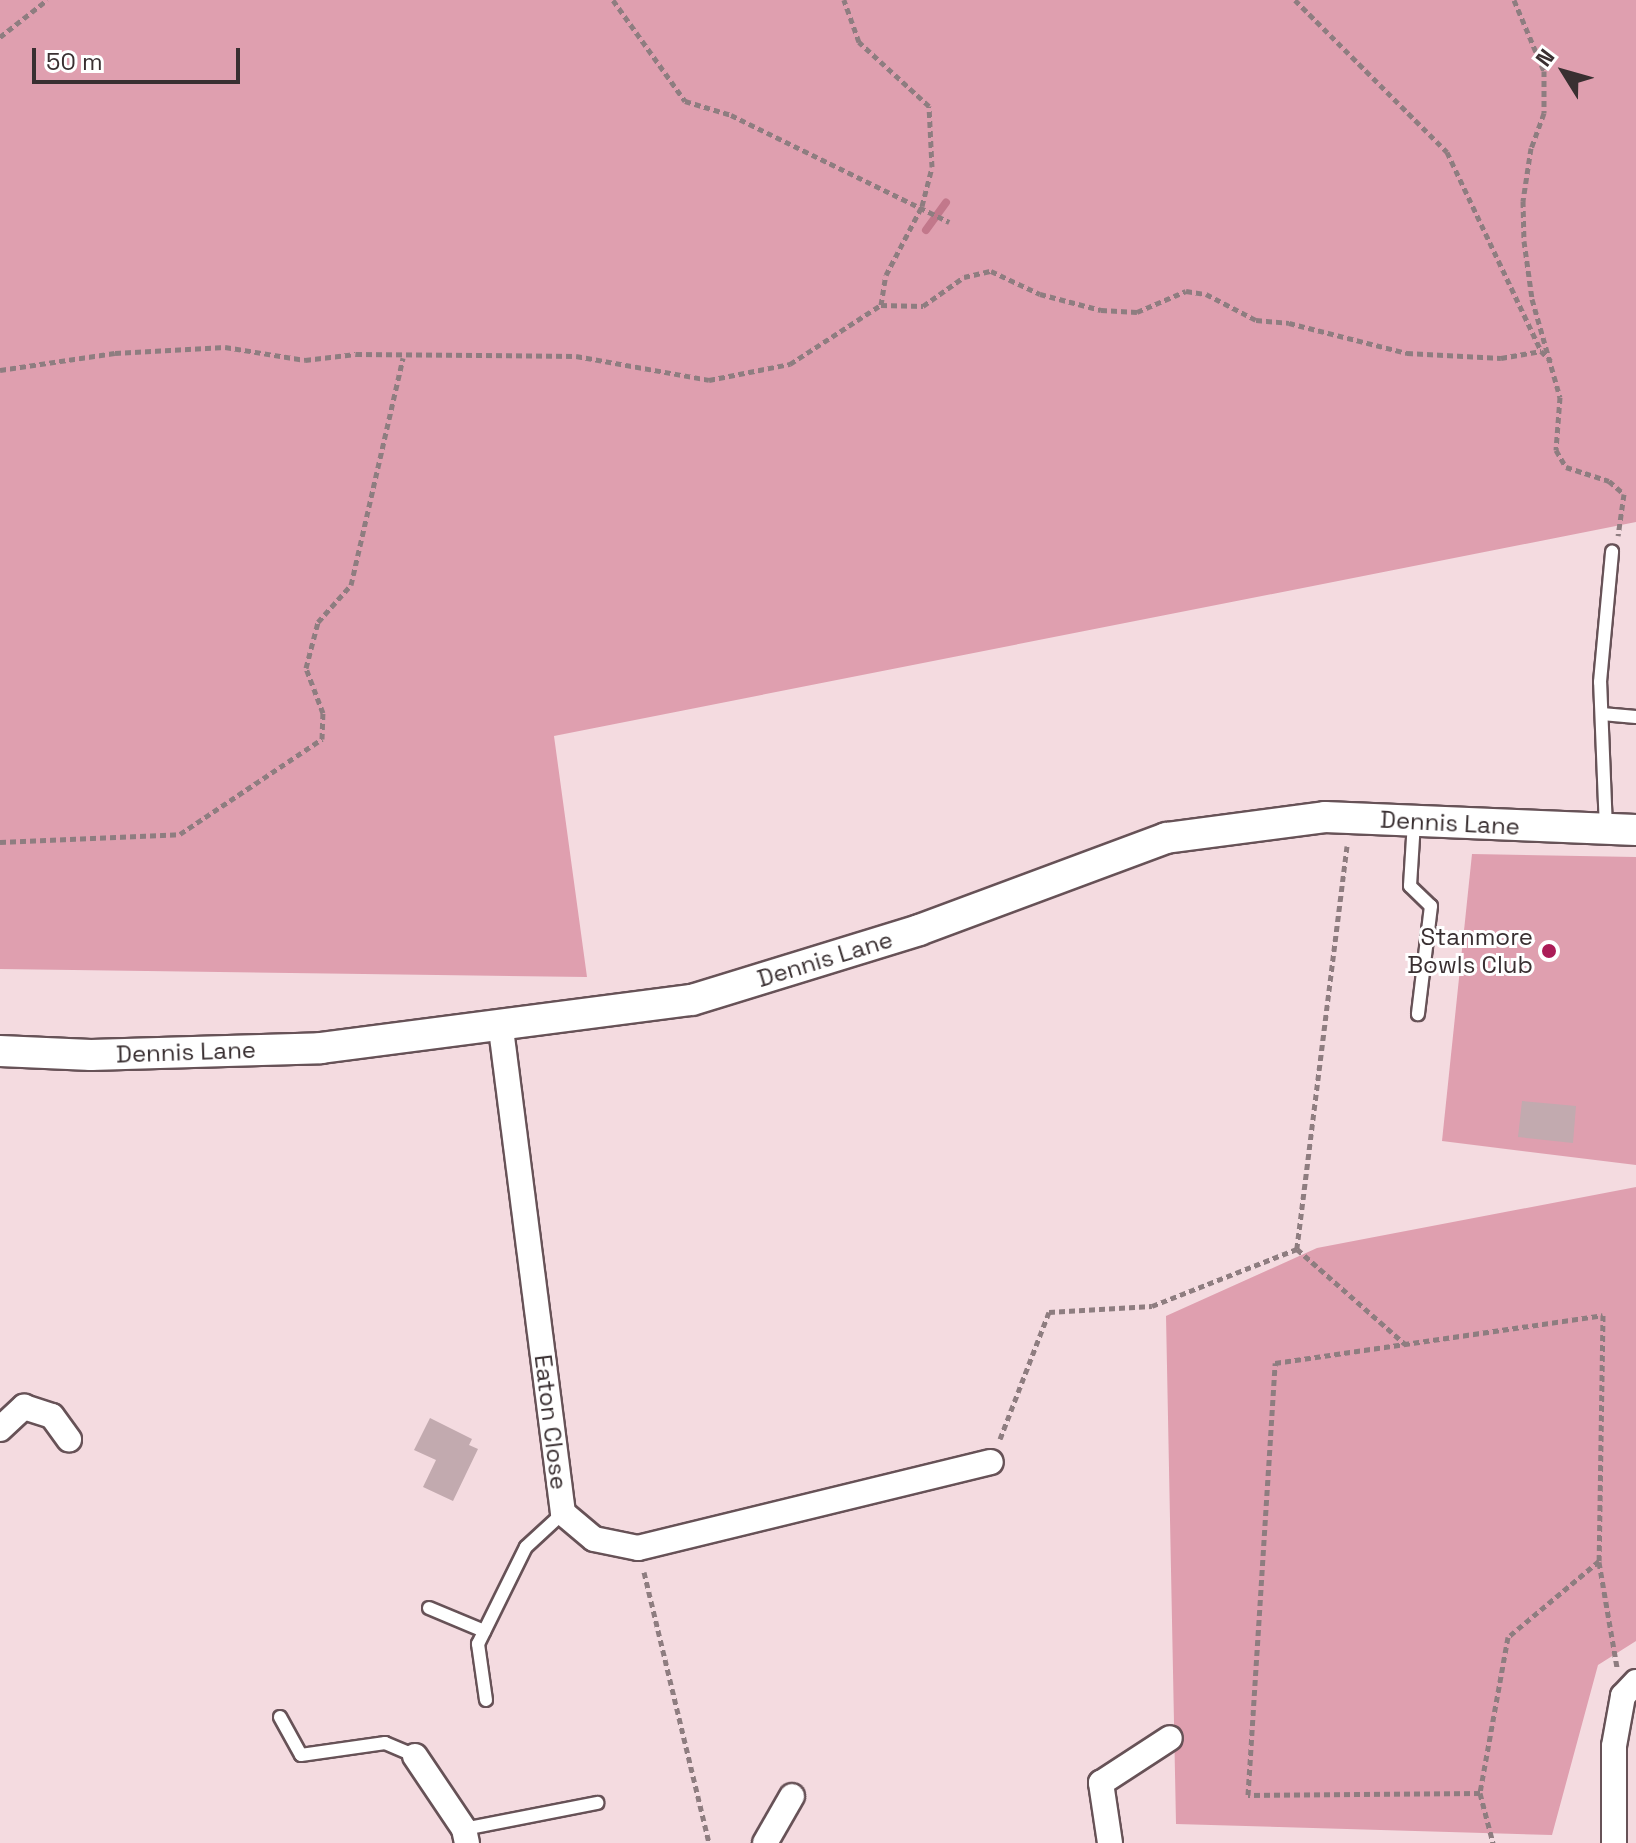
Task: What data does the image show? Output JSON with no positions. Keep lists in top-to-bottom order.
{
  "streets": {
    "street": ["Dennis Lane", "Eaton Close"]
  },
  "crossings": [
    ["Dennis Lane", "Eaton Close"]
  ],
  "places": ["Stanmore Bowls Club"],
  "scale_bar": "50 m",
  "north": "top left"
}
